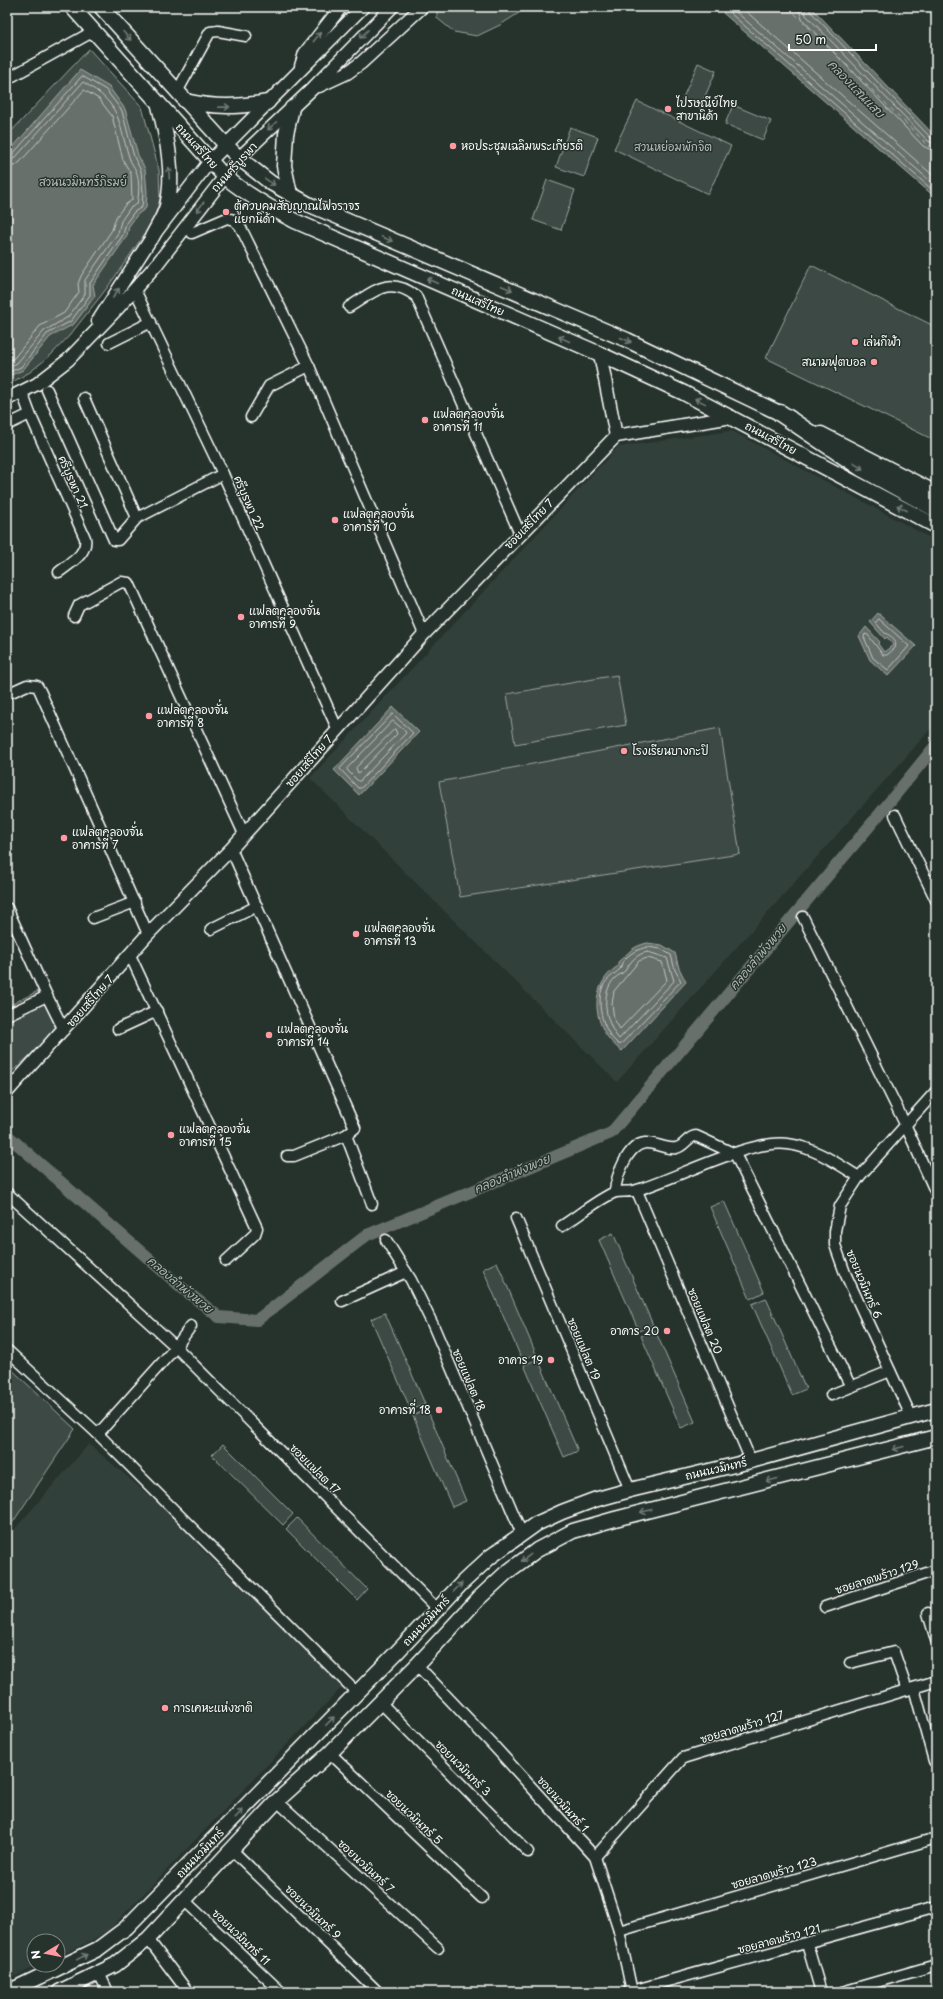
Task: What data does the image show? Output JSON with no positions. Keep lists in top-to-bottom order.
{
  "streets": {
    "main road": ["ถนนเสรีไทย", "ถนนนวมินทร์"],
    "street": [
      "ถนนศรีบูรพา",
      "ศรีบูรพา 21",
      "ศรีบูรพา 22",
      "ซอยเสรีไทย 7",
      "ซอยนวมินทร์ 6",
      "ซอยแฟลต 20",
      "ซอยแฟลต 19",
      "ซอยแฟลต 18",
      "ซอยแฟลต 17",
      "ซอยลาดพร้าว 129",
      "ซอยลาดพร้าว 127",
      "ซอยนวมินทร์ 3",
      "ซอยนวมินทร์ 1",
      "ซอยนวมินทร์ 5",
      "ซอยนวมินทร์ 7",
      "ซอยลาดพร้าว 123",
      "ซอยนวมินทร์ 9",
      "ซอยนวมินทร์ 11",
      "ซอยลาดพร้าว 121"
    ]
  },
  "crossings": [
    ["ถนนเสรีไทย", "ถนนศรีบูรพา"],
    ["ถนนศรีบูรพา", "ศรีบูรพา 21"],
    ["ถนนศรีบูรพา", "ศรีบูรพา 22"],
    ["ศรีบูรพา 22", "ซอยเสรีไทย 7"],
    ["ซอยนวมินทร์ 6", "ถนนนวมินทร์"],
    ["ซอยแฟลต 20", "ถนนนวมินทร์"],
    ["ซอยแฟลต 19", "ถนนนวมินทร์"],
    ["ซอยแฟลต 18", "ถนนนวมินทร์"],
    ["ซอยแฟลต 17", "ถนนนวมินทร์"],
    ["ถนนนวมินทร์", "ซอยนวมินทร์ 3"],
    ["ถนนนวมินทร์", "ซอยนวมินทร์ 1"],
    ["ถนนนวมินทร์", "ซอยนวมินทร์ 5"],
    ["ถนนนวมินทร์", "ซอยนวมินทร์ 7"],
    ["ถนนนวมินทร์", "ซอยนวมินทร์ 9"],
    ["ถนนนวมินทร์", "ซอยนวมินทร์ 11"],
    ["ซอยลาดพร้าว 127", "ซอยนวมินทร์ 1"],
    ["ซอยนวมินทร์ 1", "ซอยลาดพร้าว 123"],
    ["ซอยนวมินทร์ 1", "ซอยลาดพร้าว 121"]
  ],
  "water": ["คลองแสนแสบ", "คลองลำพังพวย"],
  "parks": ["สวนหย่อมพักจิต", "สวนนวมินทร์ภิรมย์"],
  "places": [
    "ไปรษณีย์ไทย สาขานิด้า",
    "หอประชุมเฉลิมพระเกียรติ",
    "ตู้ควบคุมสัญญาณไฟจราจร แยกนิด้า",
    "เล่นกีฬา",
    "สนามฟุตบอล",
    "แฟลตคลองจั่น อาคารที่ 11",
    "แฟลตคลองจั่น อาคารที่ 10",
    "แฟลตคลองจั่น อาคารที่ 9",
    "แฟลตคลองจั่น อาคารที่ 8",
    "โรงเรียนบางกะปิ",
    "แฟลตคลองจั่น อาคารที่ 7",
    "แฟลตคลองจั่น อาคารที่ 13",
    "แฟลตคลองจั่น อาคารที่ 14",
    "แฟลตคลองจั่น อาคารที่ 15",
    "อาคาร 20",
    "อาคาร 19",
    "อาคารที่ 18",
    "การเคหะแห่งชาติ"
  ],
  "scale_bar": "50 m",
  "north": "left"
}
